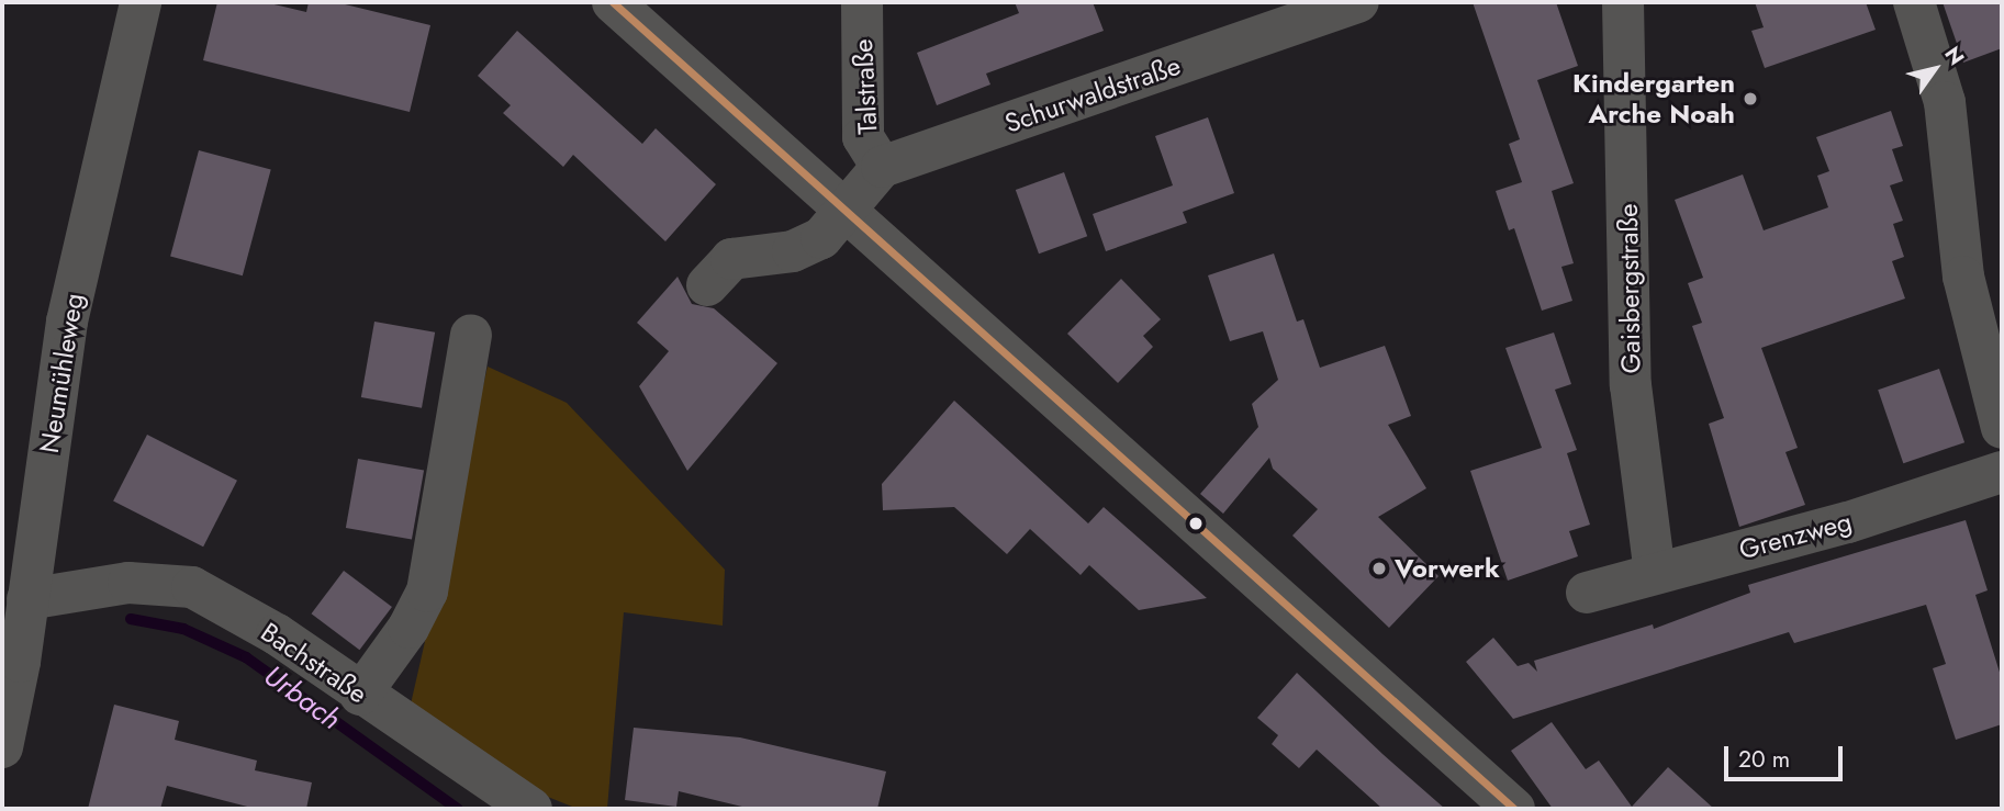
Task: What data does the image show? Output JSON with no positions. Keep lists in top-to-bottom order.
{
  "streets": {
    "street": [
      "Talstraße",
      "Schurwaldstraße",
      "Gaisbergstraße",
      "Neumühleweg",
      "Grenzweg",
      "Bachstraße"
    ]
  },
  "crossings": [
    ["Talstraße", "Schurwaldstraße"],
    ["Gaisbergstraße", "Grenzweg"],
    ["Neumühleweg", "Bachstraße"]
  ],
  "water": ["Urbach"],
  "places": ["Kindergarten Arche Noah", "Vorwerk"],
  "scale_bar": "20 m",
  "north": "top right"
}
